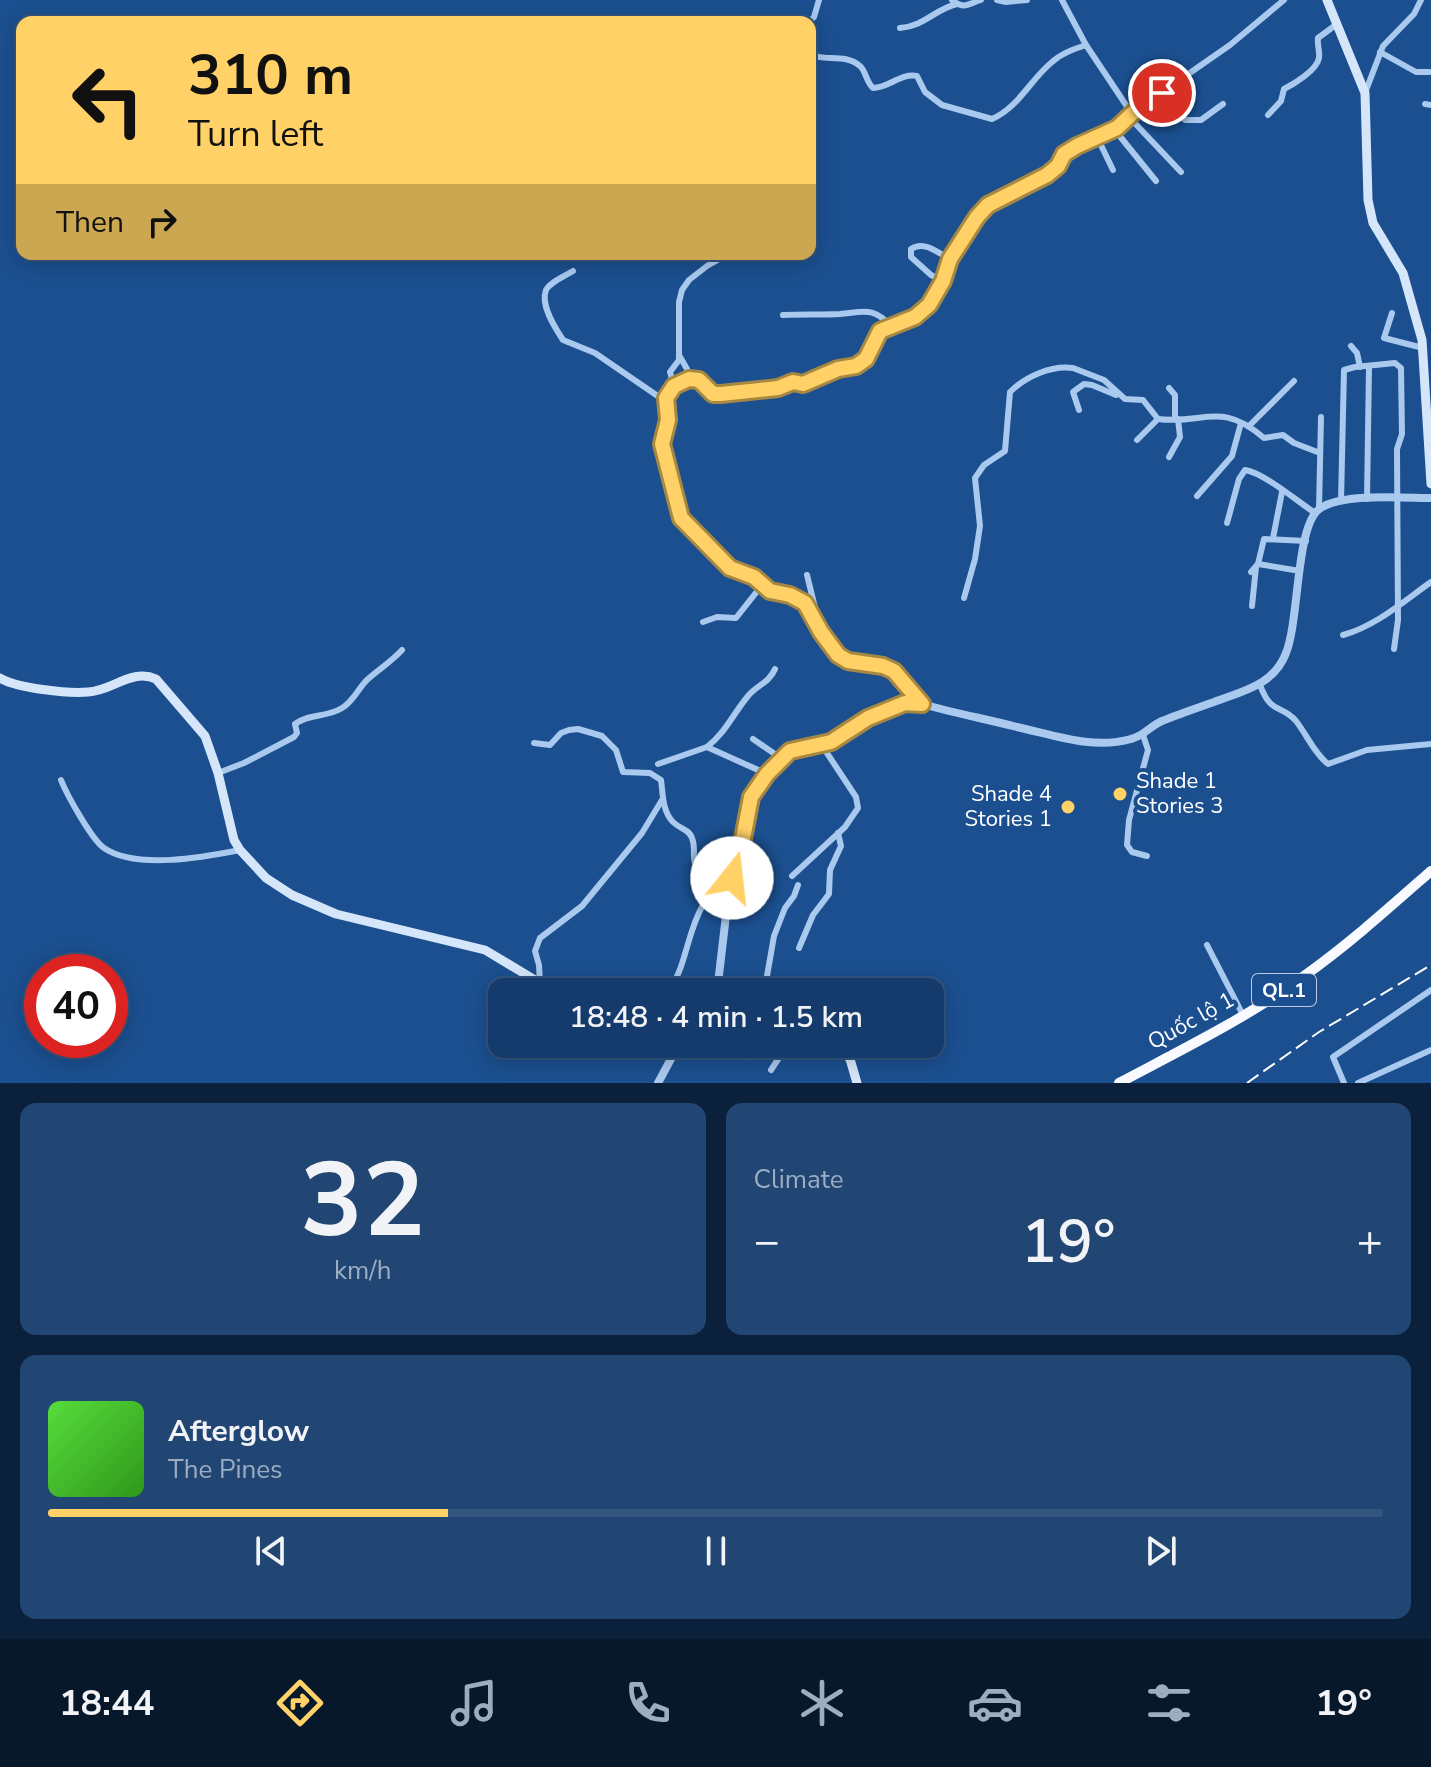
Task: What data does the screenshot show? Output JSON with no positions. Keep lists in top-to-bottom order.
{
  "streets": {
    "highway": ["QL.1", "Quốc lộ 1"]
  },
  "places": ["Shade 1 Stories 3", "Shade 4 Stories 1"],
  "page": {
    "turn": ["310 m", "Turn left"],
    "then": "Then",
    "limit": "40",
    "trip": "18:48 · 4 min · 1.5 km",
    "tile": [
      ["32", "km/h"],
      "Climate"
    ],
    "heat": ["−", "19°", "+"],
    "song": ["Afterglow", "The Pines"],
    "tabs": ["18:44", "19°"]
  }
}
